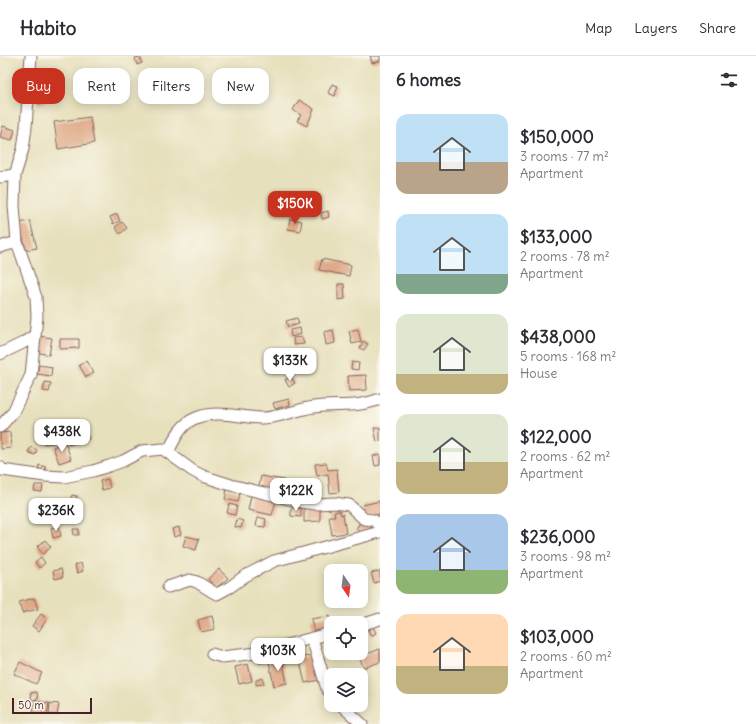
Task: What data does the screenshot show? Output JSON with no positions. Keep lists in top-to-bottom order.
{
  "scale_bar": "50 m",
  "north": "bottom",
  "page": {
    "header": "Habito",
    "nav": ["Map", "Layers", "Share"],
    "heading": "6 homes",
    "chip": [
      "Buy",
      "Rent",
      "Filters",
      "New"
    ],
    "list": [
      {
        "name": "$150,000",
        "note": "3 rooms · 77 m² · Apartment"
      },
      {
        "name": "$133,000",
        "note": "2 rooms · 78 m² · Apartment"
      },
      {
        "name": "$438,000",
        "note": "5 rooms · 168 m² · House"
      },
      {
        "name": "$122,000",
        "note": "2 rooms · 62 m² · Apartment"
      },
      {
        "name": "$236,000",
        "note": "3 rooms · 98 m² · Apartment"
      },
      {
        "name": "$103,000",
        "note": "2 rooms · 60 m² · Apartment"
      }
    ],
    "price": [
      "$150K",
      "$133K",
      "$438K",
      "$122K",
      "$236K",
      "$103K"
    ],
    "scale": "50 m"
  }
}
